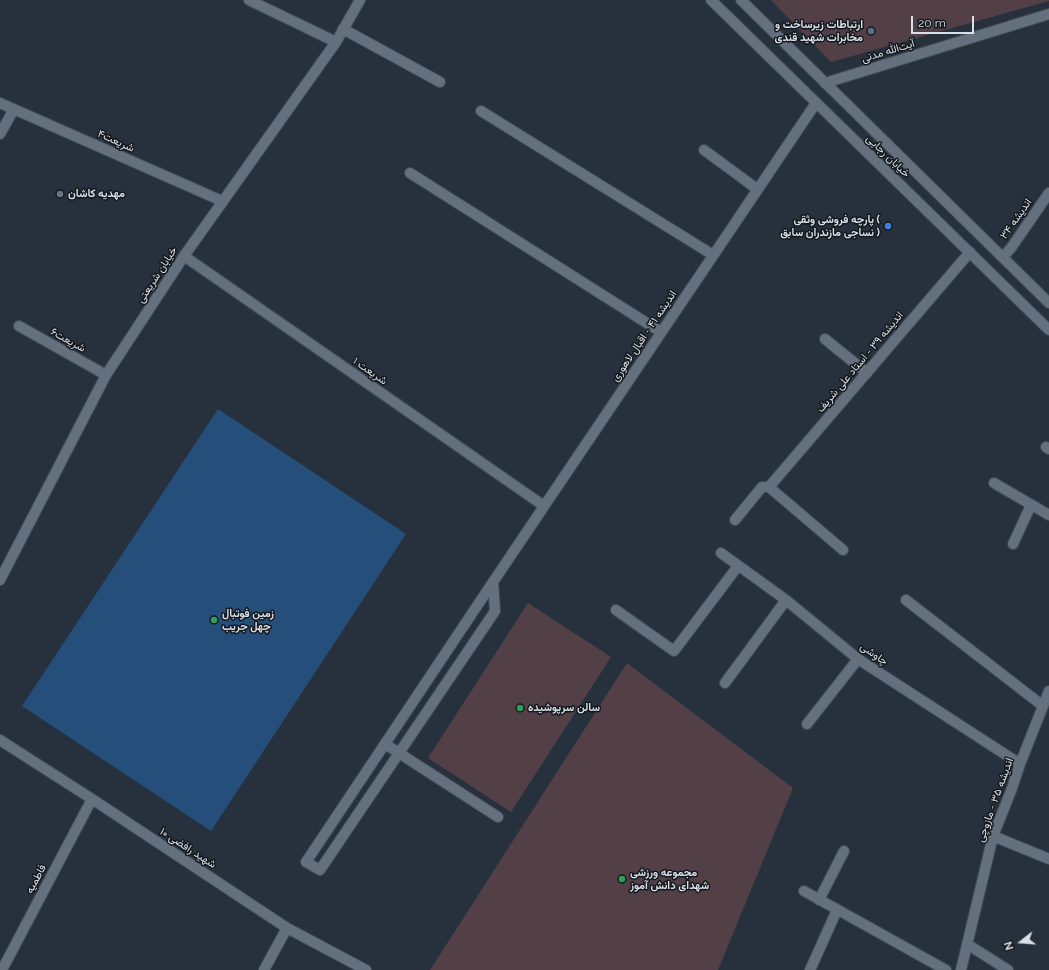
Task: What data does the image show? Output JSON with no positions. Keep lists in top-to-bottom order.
{
  "streets": {
    "street": [
      "آیت‌الله مدنی",
      "شریعت۴",
      "خیابان رجایی",
      "اندیشه ۳۴",
      "خیابان شریعتی",
      "اندیشه ۴۱ - اقبال لاهوری",
      "شریعت۶",
      "اندیشه ۳۹ - استاد علی شریف",
      "شریعت ۱",
      "چاوشی",
      "اندیشه ۳۵ - مازوچی",
      "شهید رافضی ۱۰",
      "فاطمیه"
    ]
  },
  "crossings": [
    ["آیت‌الله مدنی", "خیابان رجایی"],
    ["شریعت۴", "خیابان شریعتی"],
    ["خیابان رجایی", "اندیشه ۳۴"],
    ["خیابان رجایی", "اندیشه ۴۱ - اقبال لاهوری"],
    ["خیابان رجایی", "اندیشه ۳۹ - استاد علی شریف"],
    ["خیابان شریعتی", "شریعت۶"],
    ["خیابان شریعتی", "شریعت ۱"],
    ["اندیشه ۴۱ - اقبال لاهوری", "شریعت ۱"],
    ["چاوشی", "اندیشه ۳۵ - مازوچی"],
    ["شهید رافضی ۱۰", "فاطمیه"]
  ],
  "places": [
    "ارتباطات زیرساخت و مخابرات شهید قندی",
    "مهدیه کاشان",
    "پارچه فروشی وثقی ( نساجی مازندران سابق )",
    "زمین فوتبال چهل جریب",
    "سالن سرپوشیده",
    "مجموعه ورزشی شهدای دانش آموز"
  ],
  "scale_bar": "20 m",
  "north": "left"
}
